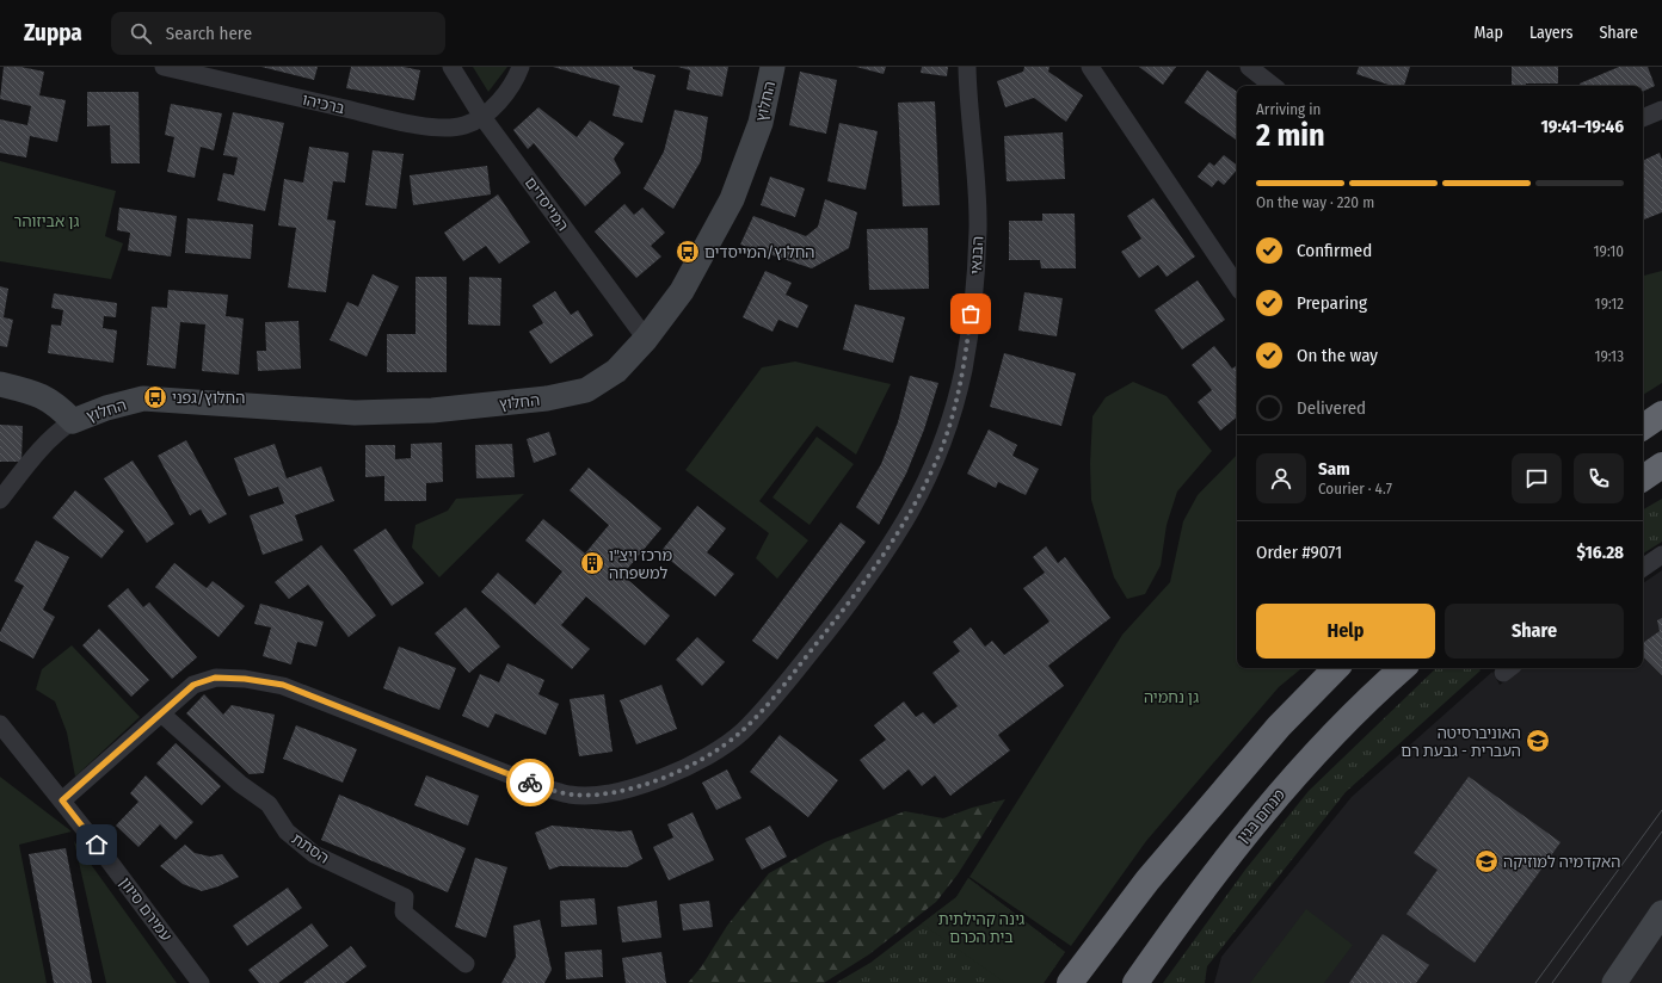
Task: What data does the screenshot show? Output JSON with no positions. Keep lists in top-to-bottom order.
{
  "streets": {
    "highway": ["מנחם בגין"],
    "street": [
      "החלוץ",
      "ברכיהו",
      "המייסדים",
      "הבנאי",
      "הסתת",
      "עמירם סיוון"
    ]
  },
  "crossings": [
    ["החלוץ", "המייסדים"],
    ["ברכיהו", "המייסדים"],
    ["הבנאי", "הסתת"],
    ["הבנאי", "עמירם סיוון"]
  ],
  "parks": ["גן אביזוהר", "גן נחמיה", "גינה קהילתית בית הכרם"],
  "places": {
    "bus stop": ["החלוץ/המייסדים", "החלוץ/גפני"],
    "building": ["מרכז ויצ\"ו למשפחה"],
    "school or university": ["האוניברסיטה העברית - גבעת רם", "האקדמיה למוזיקה"]
  },
  "page": {
    "header": "Zuppa",
    "search": "Search here",
    "nav": ["Map", "Layers", "Share"],
    "heading": ["2 min", "Arriving in", "19:41–19:46"],
    "panel": [
      "Sam",
      "Courier · 4.7",
      "Order #9071",
      "$16.28"
    ],
    "bar": "On the way · 220 m",
    "list": [
      ["Confirmed", "19:10"],
      ["Preparing", "19:12"],
      ["On the way", "19:13"],
      "Delivered"
    ],
    "buttons": ["Help", "Share"]
  }
}
